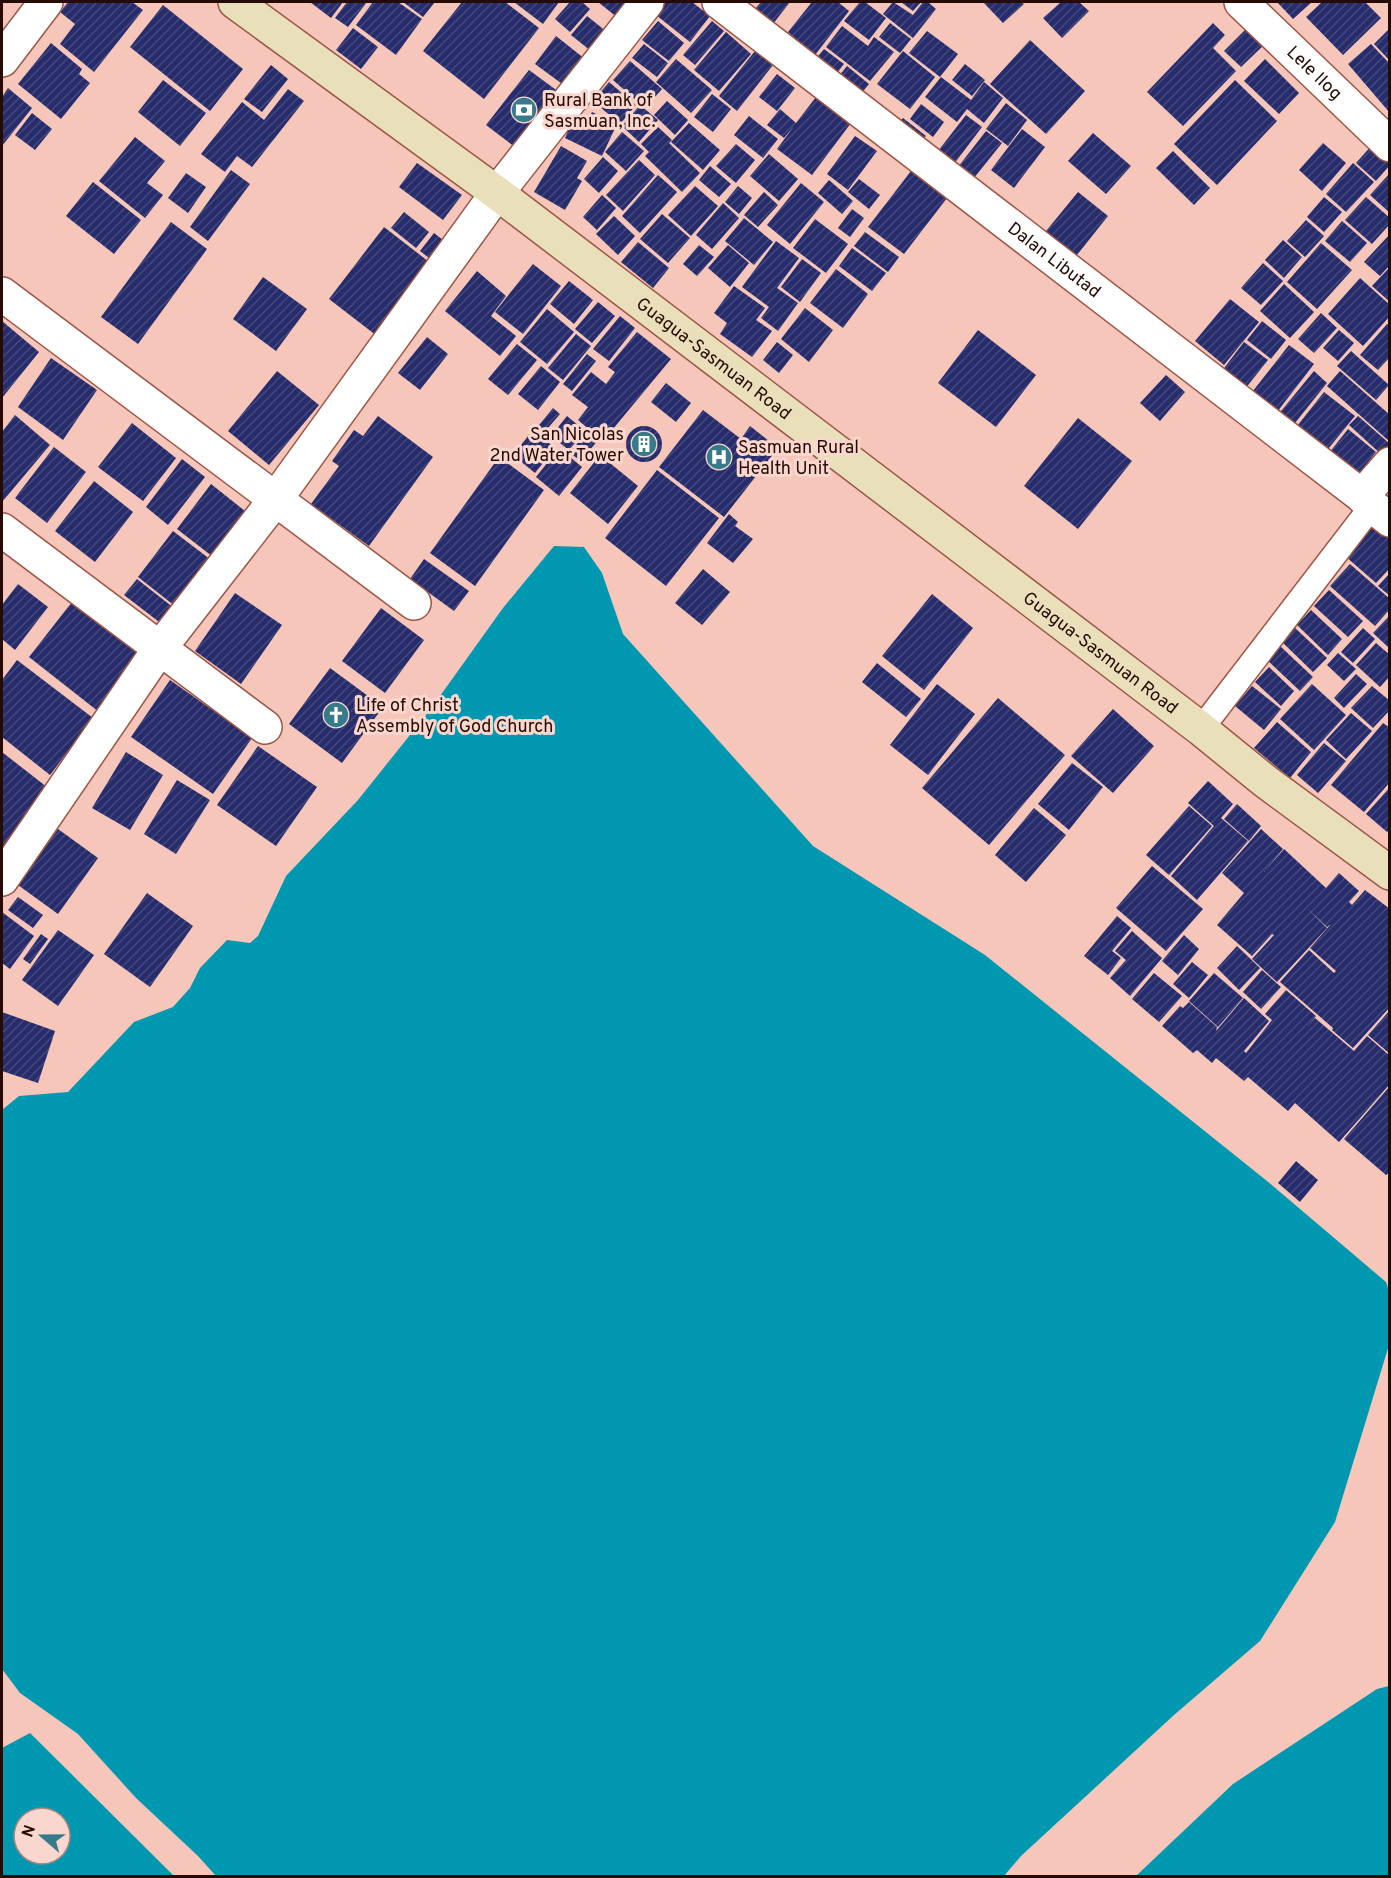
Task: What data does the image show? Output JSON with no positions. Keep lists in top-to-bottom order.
{
  "streets": {
    "main road": ["Guagua-Sasmuan Road"],
    "street": ["Lele Ilog", "Dalan Libutad"]
  },
  "places": {
    "bank": ["Rural Bank of Sasmuan, Inc."],
    "building": ["San Nicolas 2nd Water Tower"],
    "hospital": ["Sasmuan Rural Health Unit"],
    "church": ["Life of Christ Assembly of God Church"]
  },
  "north": "left"
}
